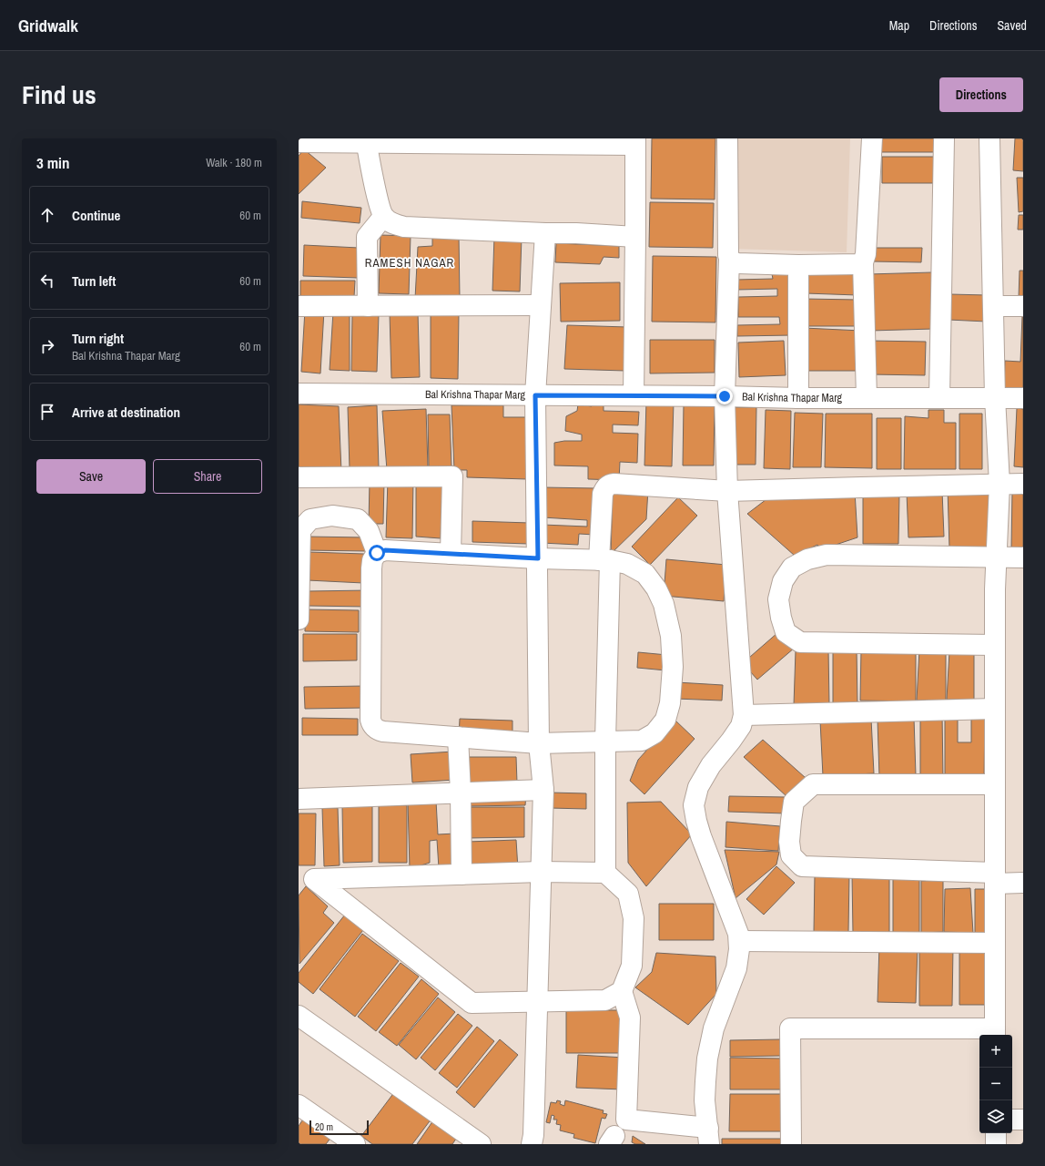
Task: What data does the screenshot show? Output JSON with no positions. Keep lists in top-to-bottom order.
{
  "streets": {
    "street": ["Bal Krishna Thapar Marg"]
  },
  "districts": ["RAMESH NAGAR"],
  "scale_bar": "20 m",
  "page": {
    "header": "Gridwalk",
    "nav": ["Map", "Directions", "Saved"],
    "title": "Find us",
    "buttons": [
      "Directions",
      ["Save", "Share"]
    ],
    "heading": ["3 min", "Walk · 180 m"],
    "list": [
      ["Continue", "60 m"],
      ["Turn left", "60 m"],
      ["Turn right", "Bal Krishna Thapar Marg", "60 m"],
      "Arrive at destination"
    ],
    "map_buttons": ["+", "−"],
    "scale": "20 m"
  }
}
